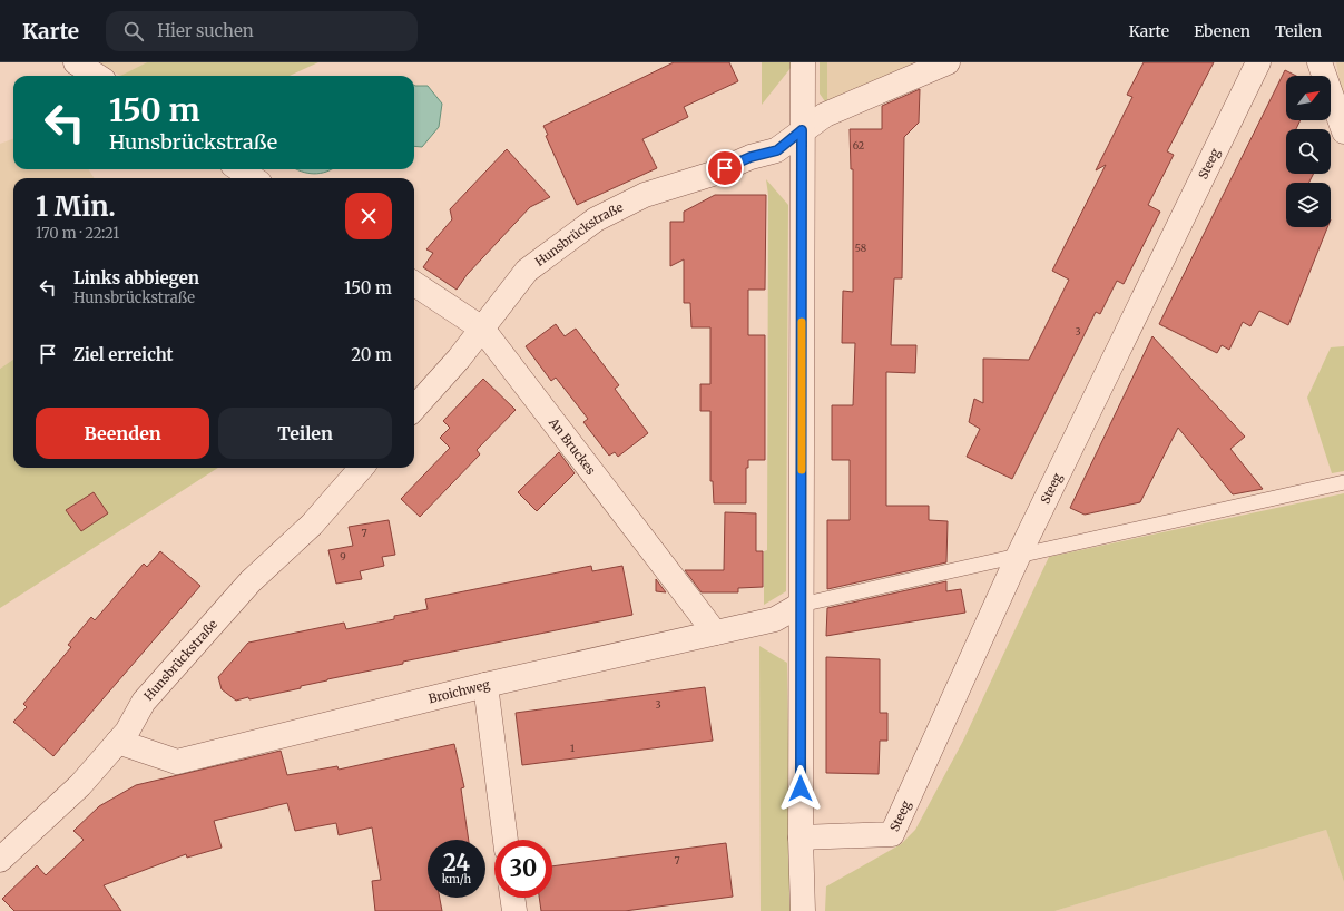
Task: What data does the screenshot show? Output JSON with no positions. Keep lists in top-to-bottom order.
{
  "streets": {
    "street": [
      "Steeg",
      "Hunsbrückstraße",
      "An Bruckes",
      "Broichweg"
    ]
  },
  "crossings": [
    ["Hunsbrückstraße", "An Bruckes"],
    ["Hunsbrückstraße", "Broichweg"],
    ["An Bruckes", "Broichweg"]
  ],
  "house_numbers": [
    "62",
    "58",
    "3",
    "7",
    "9",
    "3",
    "1",
    "7"
  ],
  "north": "top right",
  "page": {
    "header": "Karte",
    "search": "Hier suchen",
    "nav": ["Karte", "Ebenen", "Teilen"],
    "turn": ["150 m", "Hunsbrückstraße"],
    "heading": ["1 Min.", "170 m · 22:21"],
    "list": [
      {
        "name": "Links abbiegen",
        "note": "Hunsbrückstraße",
        "value": "150 m"
      },
      {
        "name": "Ziel erreicht",
        "value": "20 m"
      }
    ],
    "buttons": ["Beenden", "Teilen"],
    "speed": "24 km/h",
    "limit": "30"
  }
}
